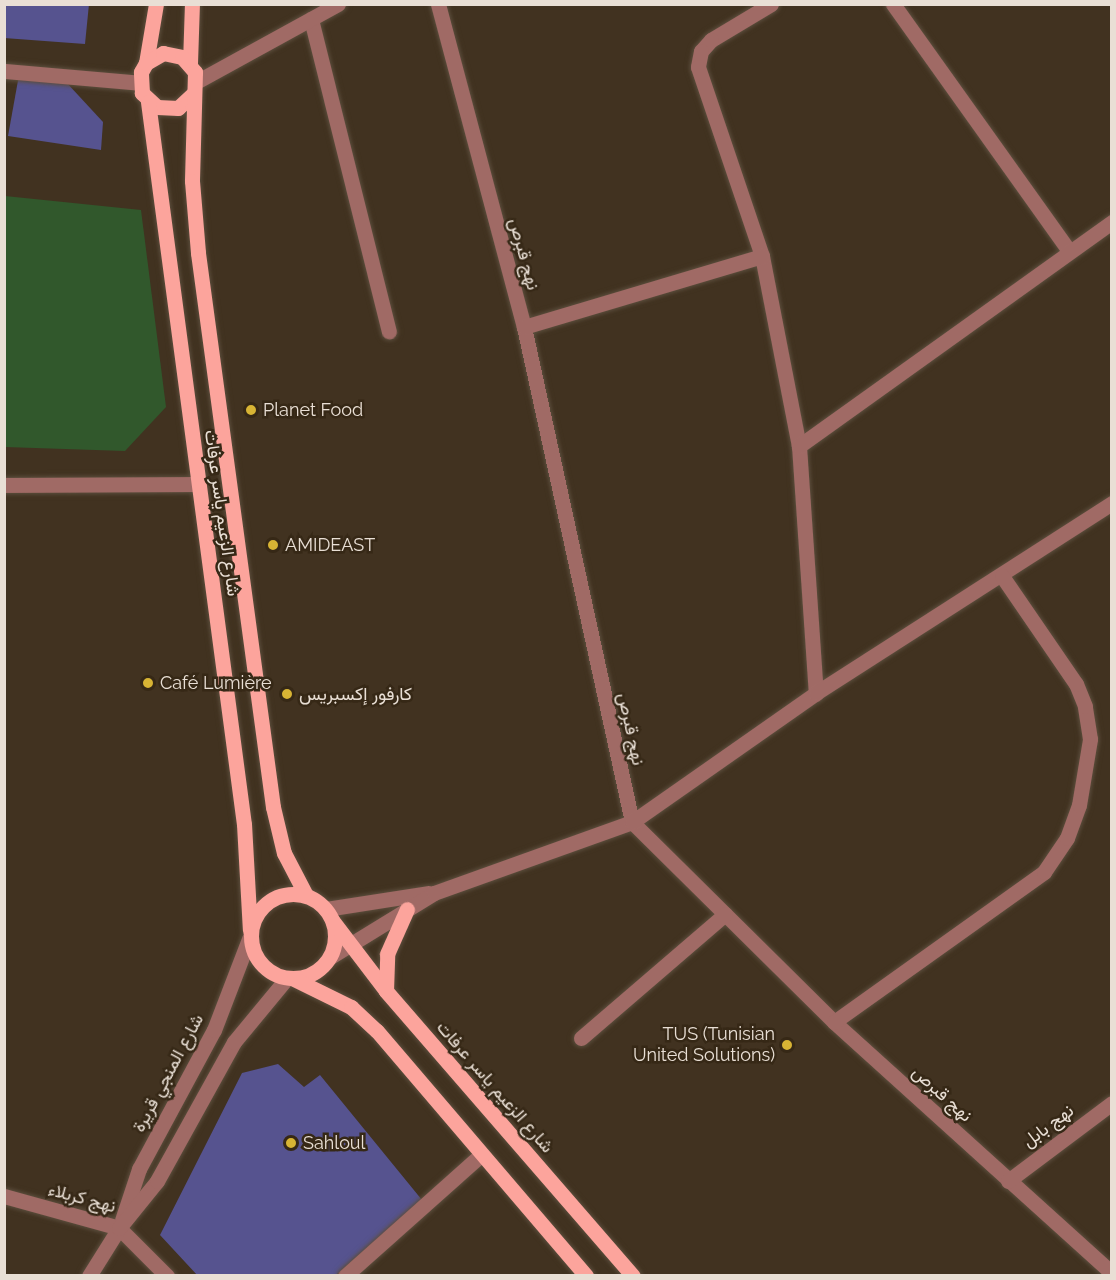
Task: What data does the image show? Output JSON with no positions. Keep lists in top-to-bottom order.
{
  "streets": {
    "main road": ["شارع الزعيم ياسر عرفات"],
    "street": [
      "نهج قبرص",
      "شارع المنجي قريرة",
      "نهج بابل",
      "نهج كربلاء"
    ]
  },
  "crossings": [
    ["نهج قبرص", "نهج بابل"],
    ["شارع الزعيم ياسر عرفات", "شارع المنجي قريرة"],
    ["شارع المنجي قريرة", "نهج كربلاء"]
  ],
  "places": [
    "Planet Food",
    "AMIDEAST",
    "Café Lumière",
    "كارفور إكسبريس",
    "TUS (Tunisian United Solutions)",
    "Sahloul"
  ]
}
